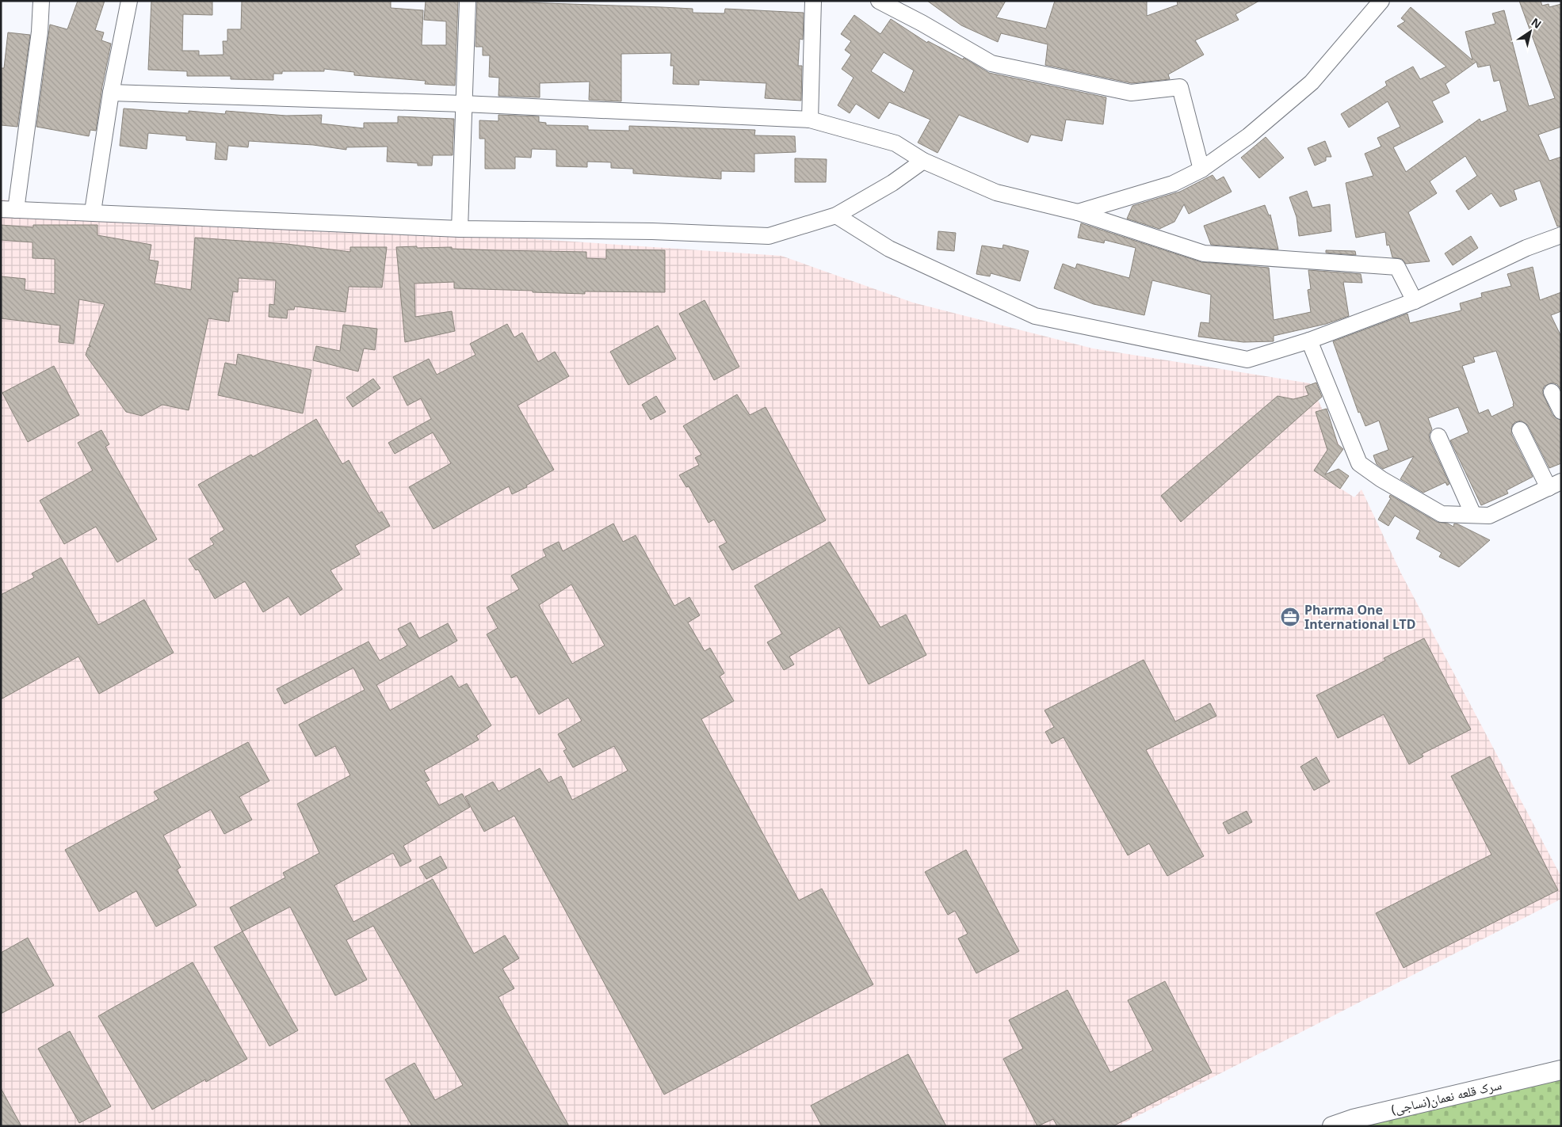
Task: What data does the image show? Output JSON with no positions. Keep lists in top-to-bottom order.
{
  "streets": {
    "street": ["سرک قلعه نعمان(نساجی)"]
  },
  "places": {
    "office": ["Pharma One International LTD"]
  },
  "north": "top right"
}
